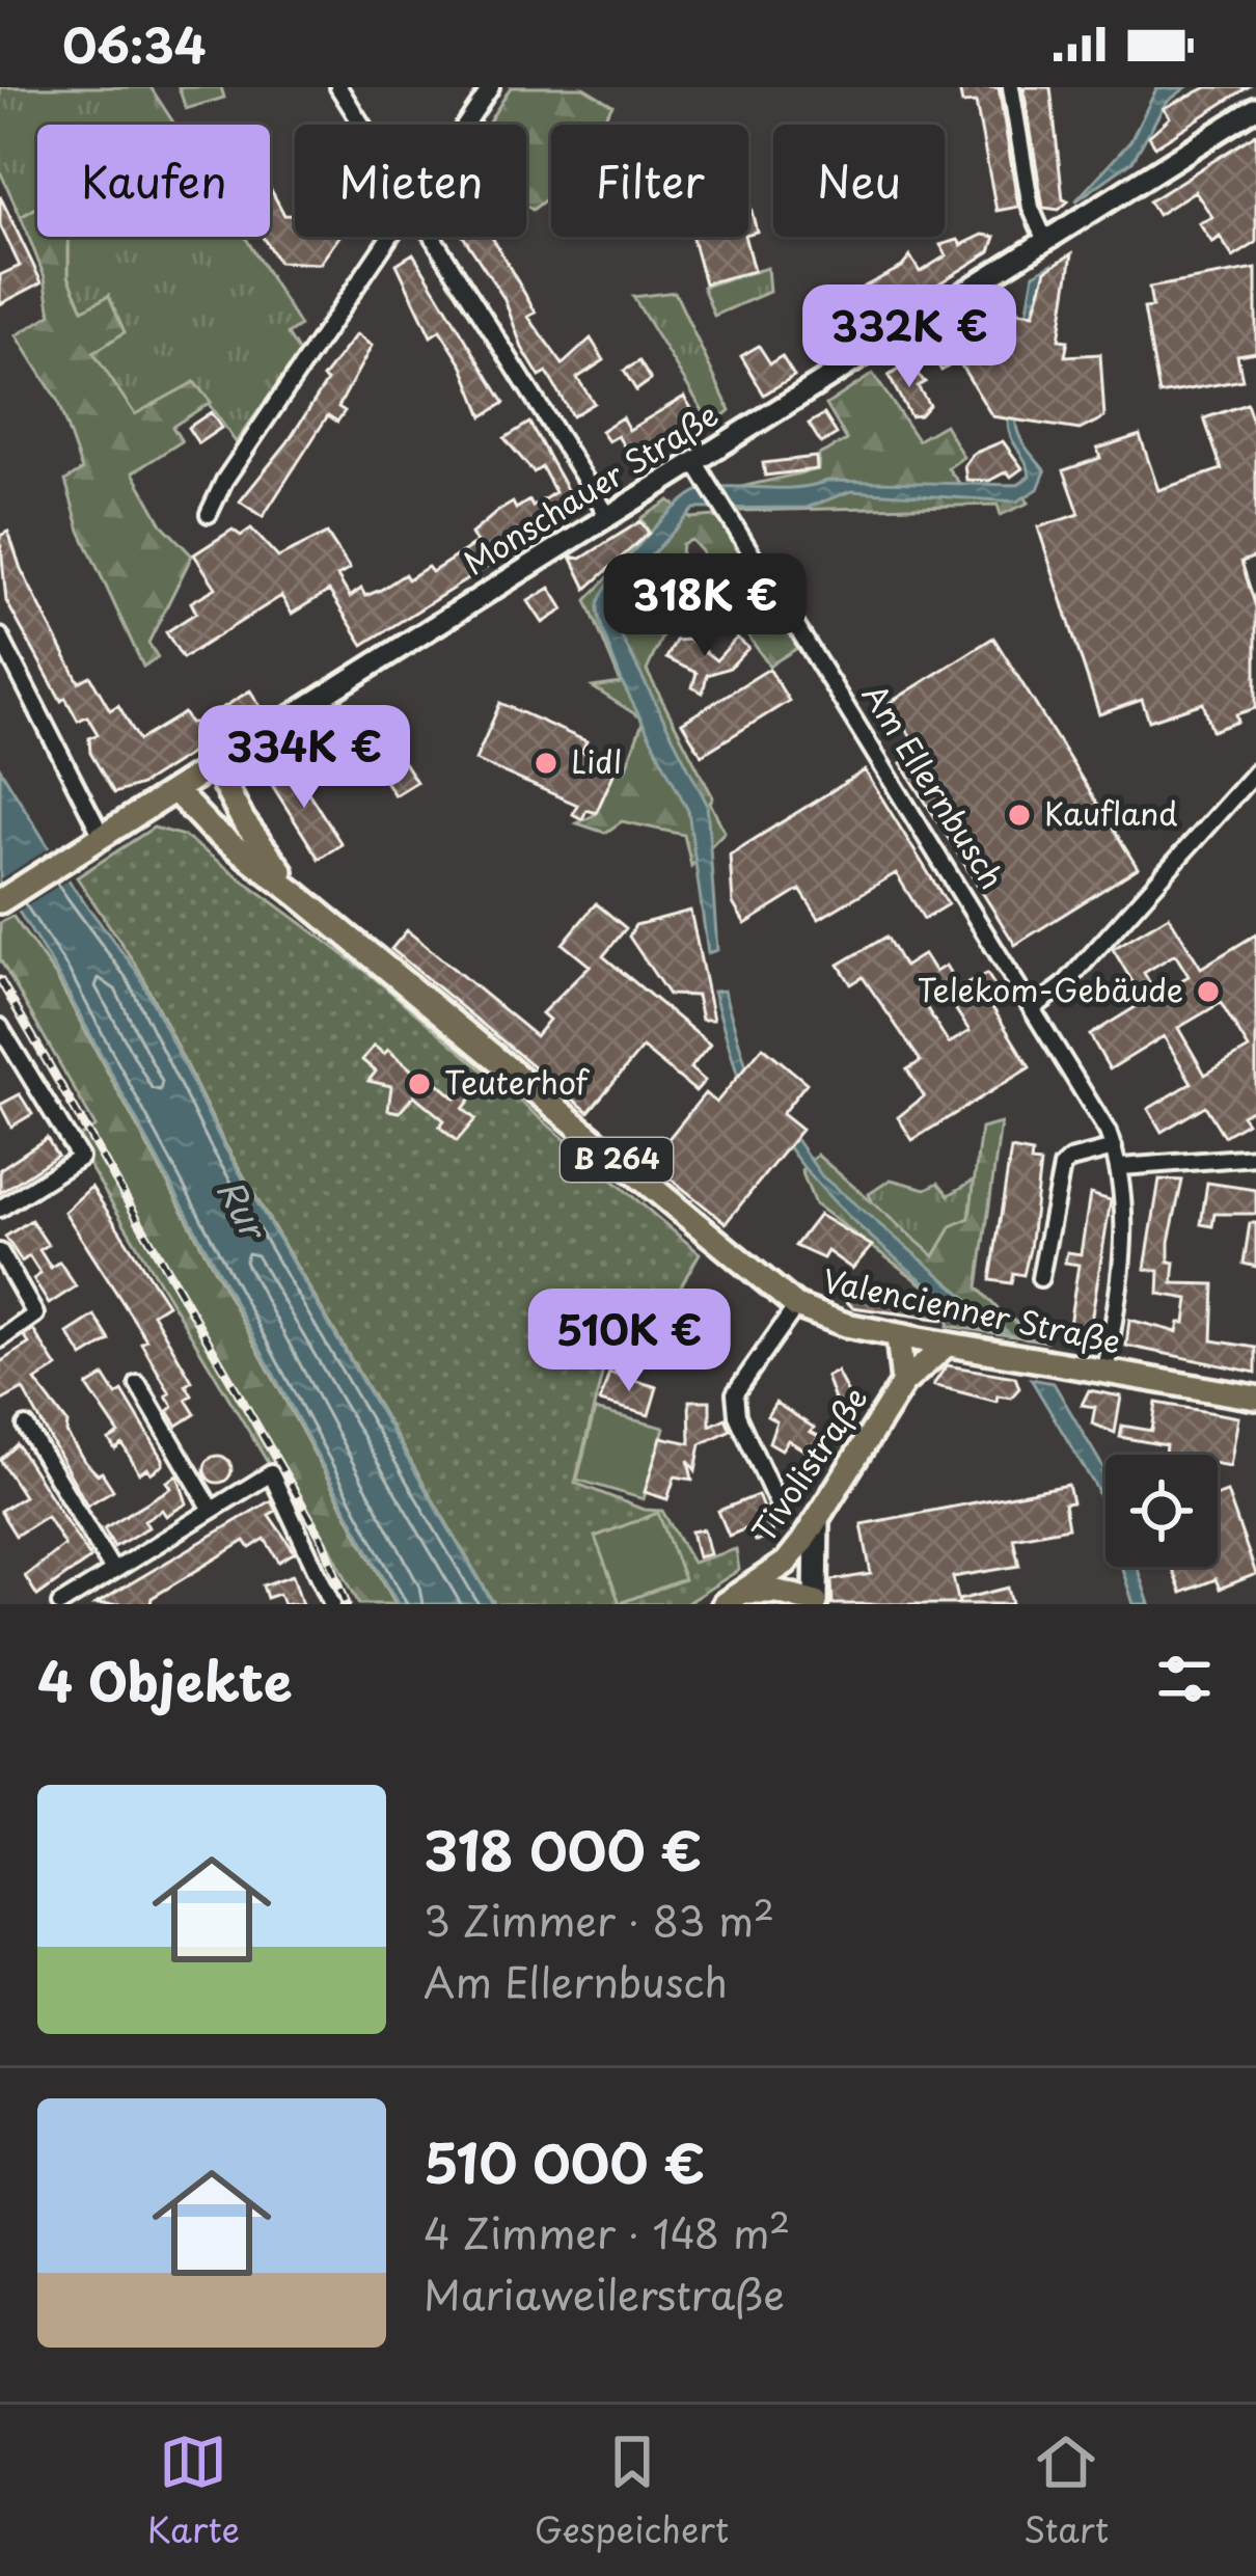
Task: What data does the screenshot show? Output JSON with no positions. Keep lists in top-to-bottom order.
{
  "streets": {
    "main road": ["B 264", "Valencienner Straße", "Tivolistraße"],
    "street": ["Monschauer Straße", "Am Ellernbusch"]
  },
  "crossings": [
    ["Monschauer Straße", "Am Ellernbusch"],
    ["Monschauer Straße", "Valencienner Straße"],
    ["Am Ellernbusch", "Valencienner Straße"],
    ["Valencienner Straße", "Tivolistraße"]
  ],
  "water": ["Rur"],
  "places": [
    "Lidl",
    "Kaufland",
    "Telekom-Gebäude",
    "Teuterhof"
  ],
  "page": {
    "status": "06:34",
    "chip": [
      "Kaufen",
      "Mieten",
      "Filter",
      "Neu"
    ],
    "price": [
      "332K €",
      "318K €",
      "334K €",
      "510K €"
    ],
    "heading": "4 Objekte",
    "list": [
      {
        "name": "318 000 €",
        "note": "3 Zimmer · 83 m² · Am Ellernbusch"
      },
      {
        "name": "510 000 €",
        "note": "4 Zimmer · 148 m² · Mariaweilerstraße"
      }
    ],
    "tabs": ["Karte", "Gespeichert", "Start"]
  }
}
